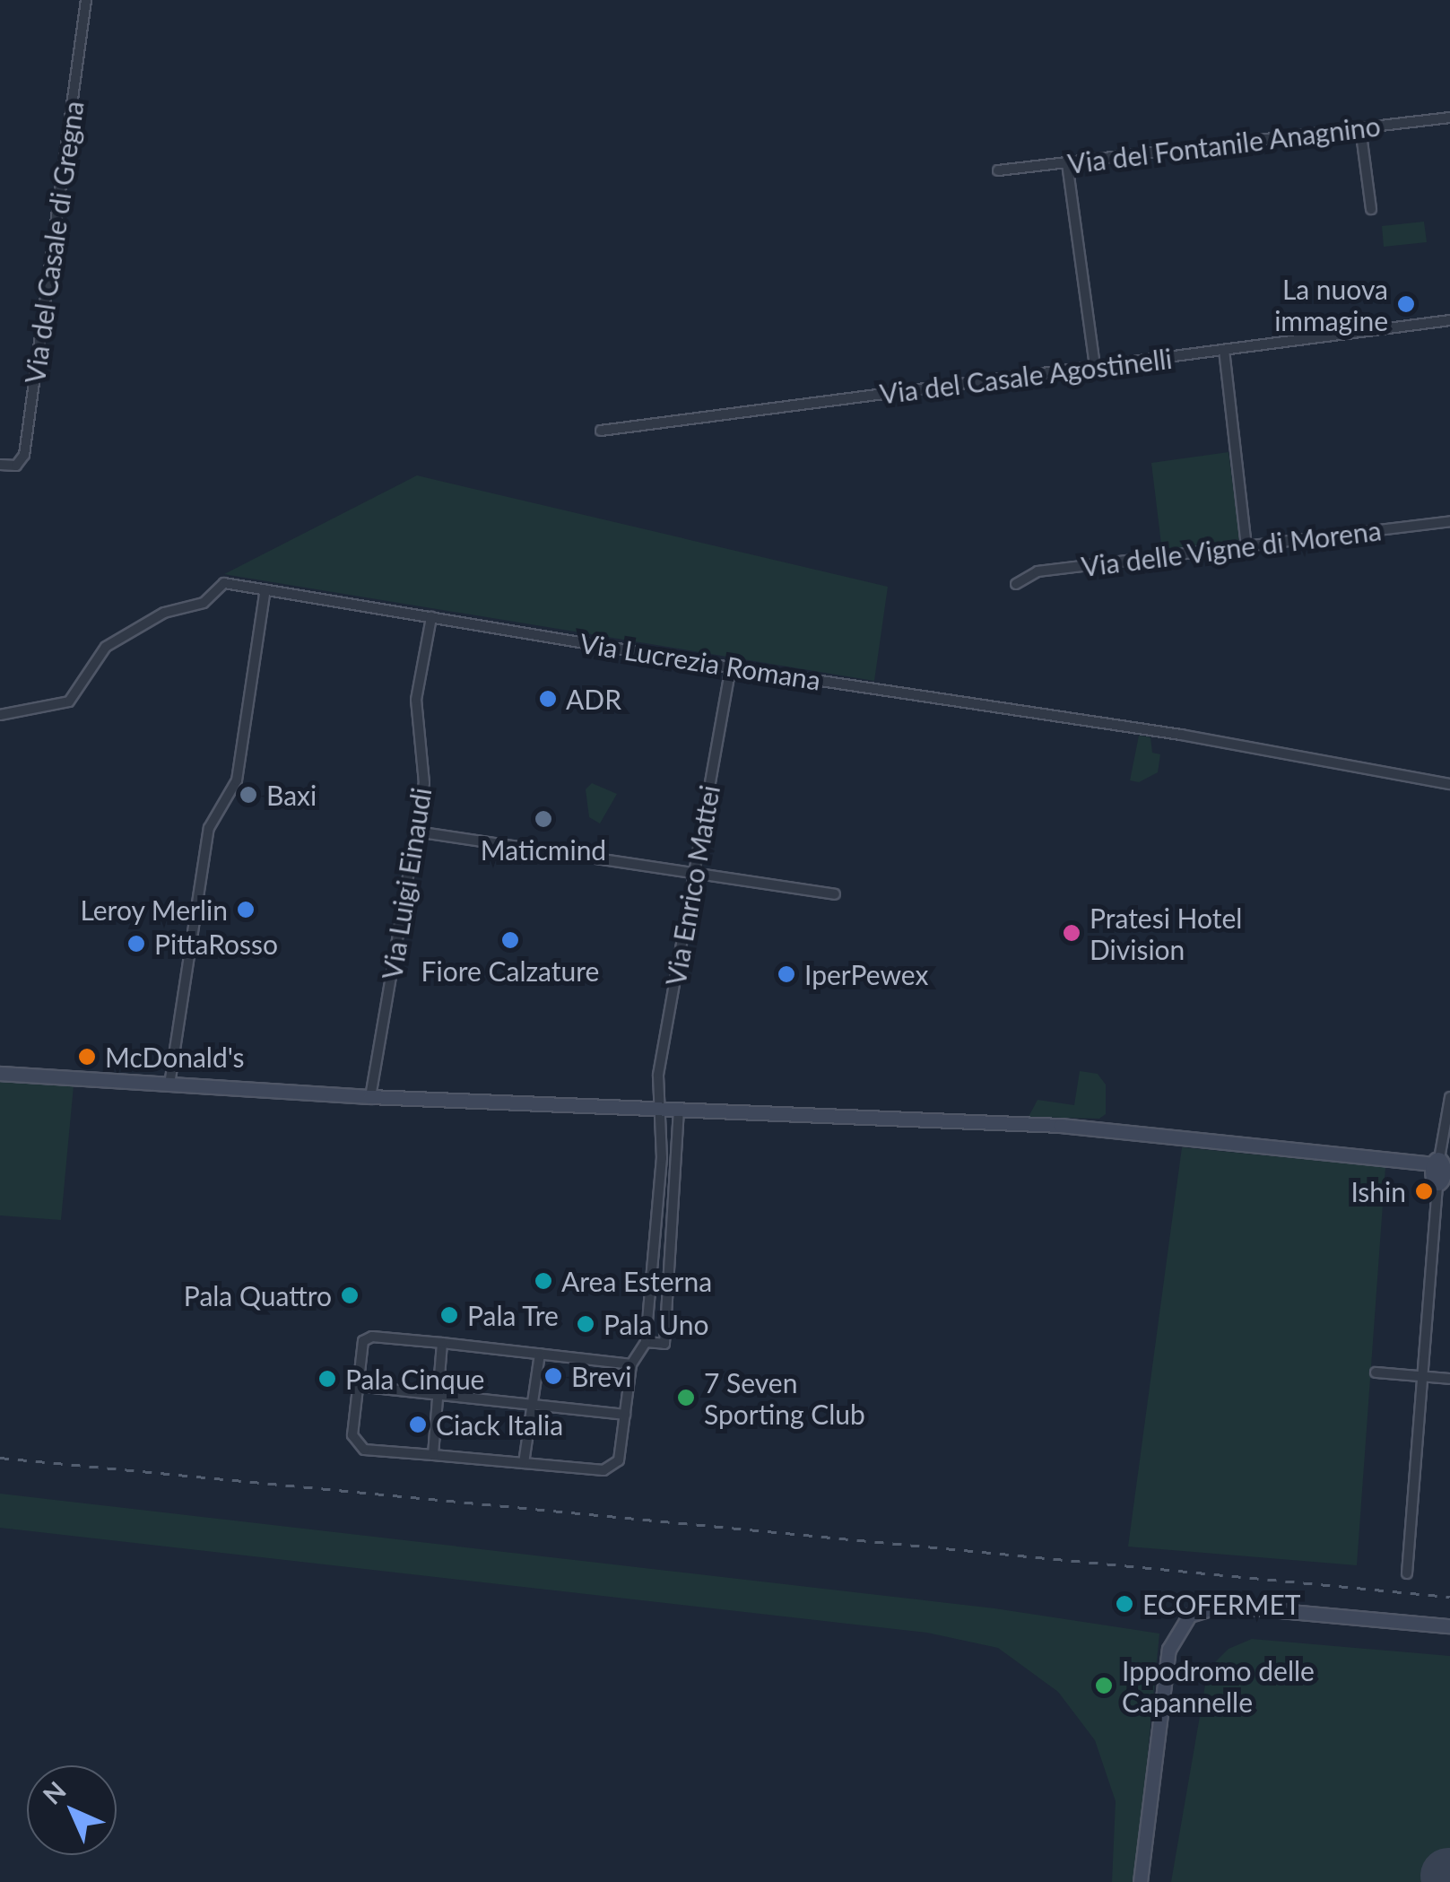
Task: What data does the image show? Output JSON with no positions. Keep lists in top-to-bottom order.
{
  "streets": {
    "street": [
      "Via del Fontanile Anagnino",
      "Via del Casale di Gregna",
      "Via del Casale Agostinelli",
      "Via delle Vigne di Morena",
      "Via Lucrezia Romana",
      "Via Luigi Einaudi",
      "Via Enrico Mattei"
    ]
  },
  "crossings": [
    ["Via Lucrezia Romana", "Via Luigi Einaudi"],
    ["Via Lucrezia Romana", "Via Enrico Mattei"]
  ],
  "places": [
    "La nuova immagine",
    "ADR",
    "Baxi",
    "Maticmind",
    "Leroy Merlin",
    "Pratesi Hotel Division",
    "Fiore Calzature",
    "PittaRosso",
    "IperPewex",
    "McDonald's",
    "Ishin",
    "Area Esterna",
    "Pala Quattro",
    "Pala Tre",
    "Pala Uno",
    "Brevi",
    "Pala Cinque",
    "7 Seven Sporting Club",
    "Ciack Italia",
    "ECOFERMET",
    "Ippodromo delle Capannelle"
  ],
  "north": "top left"
}
